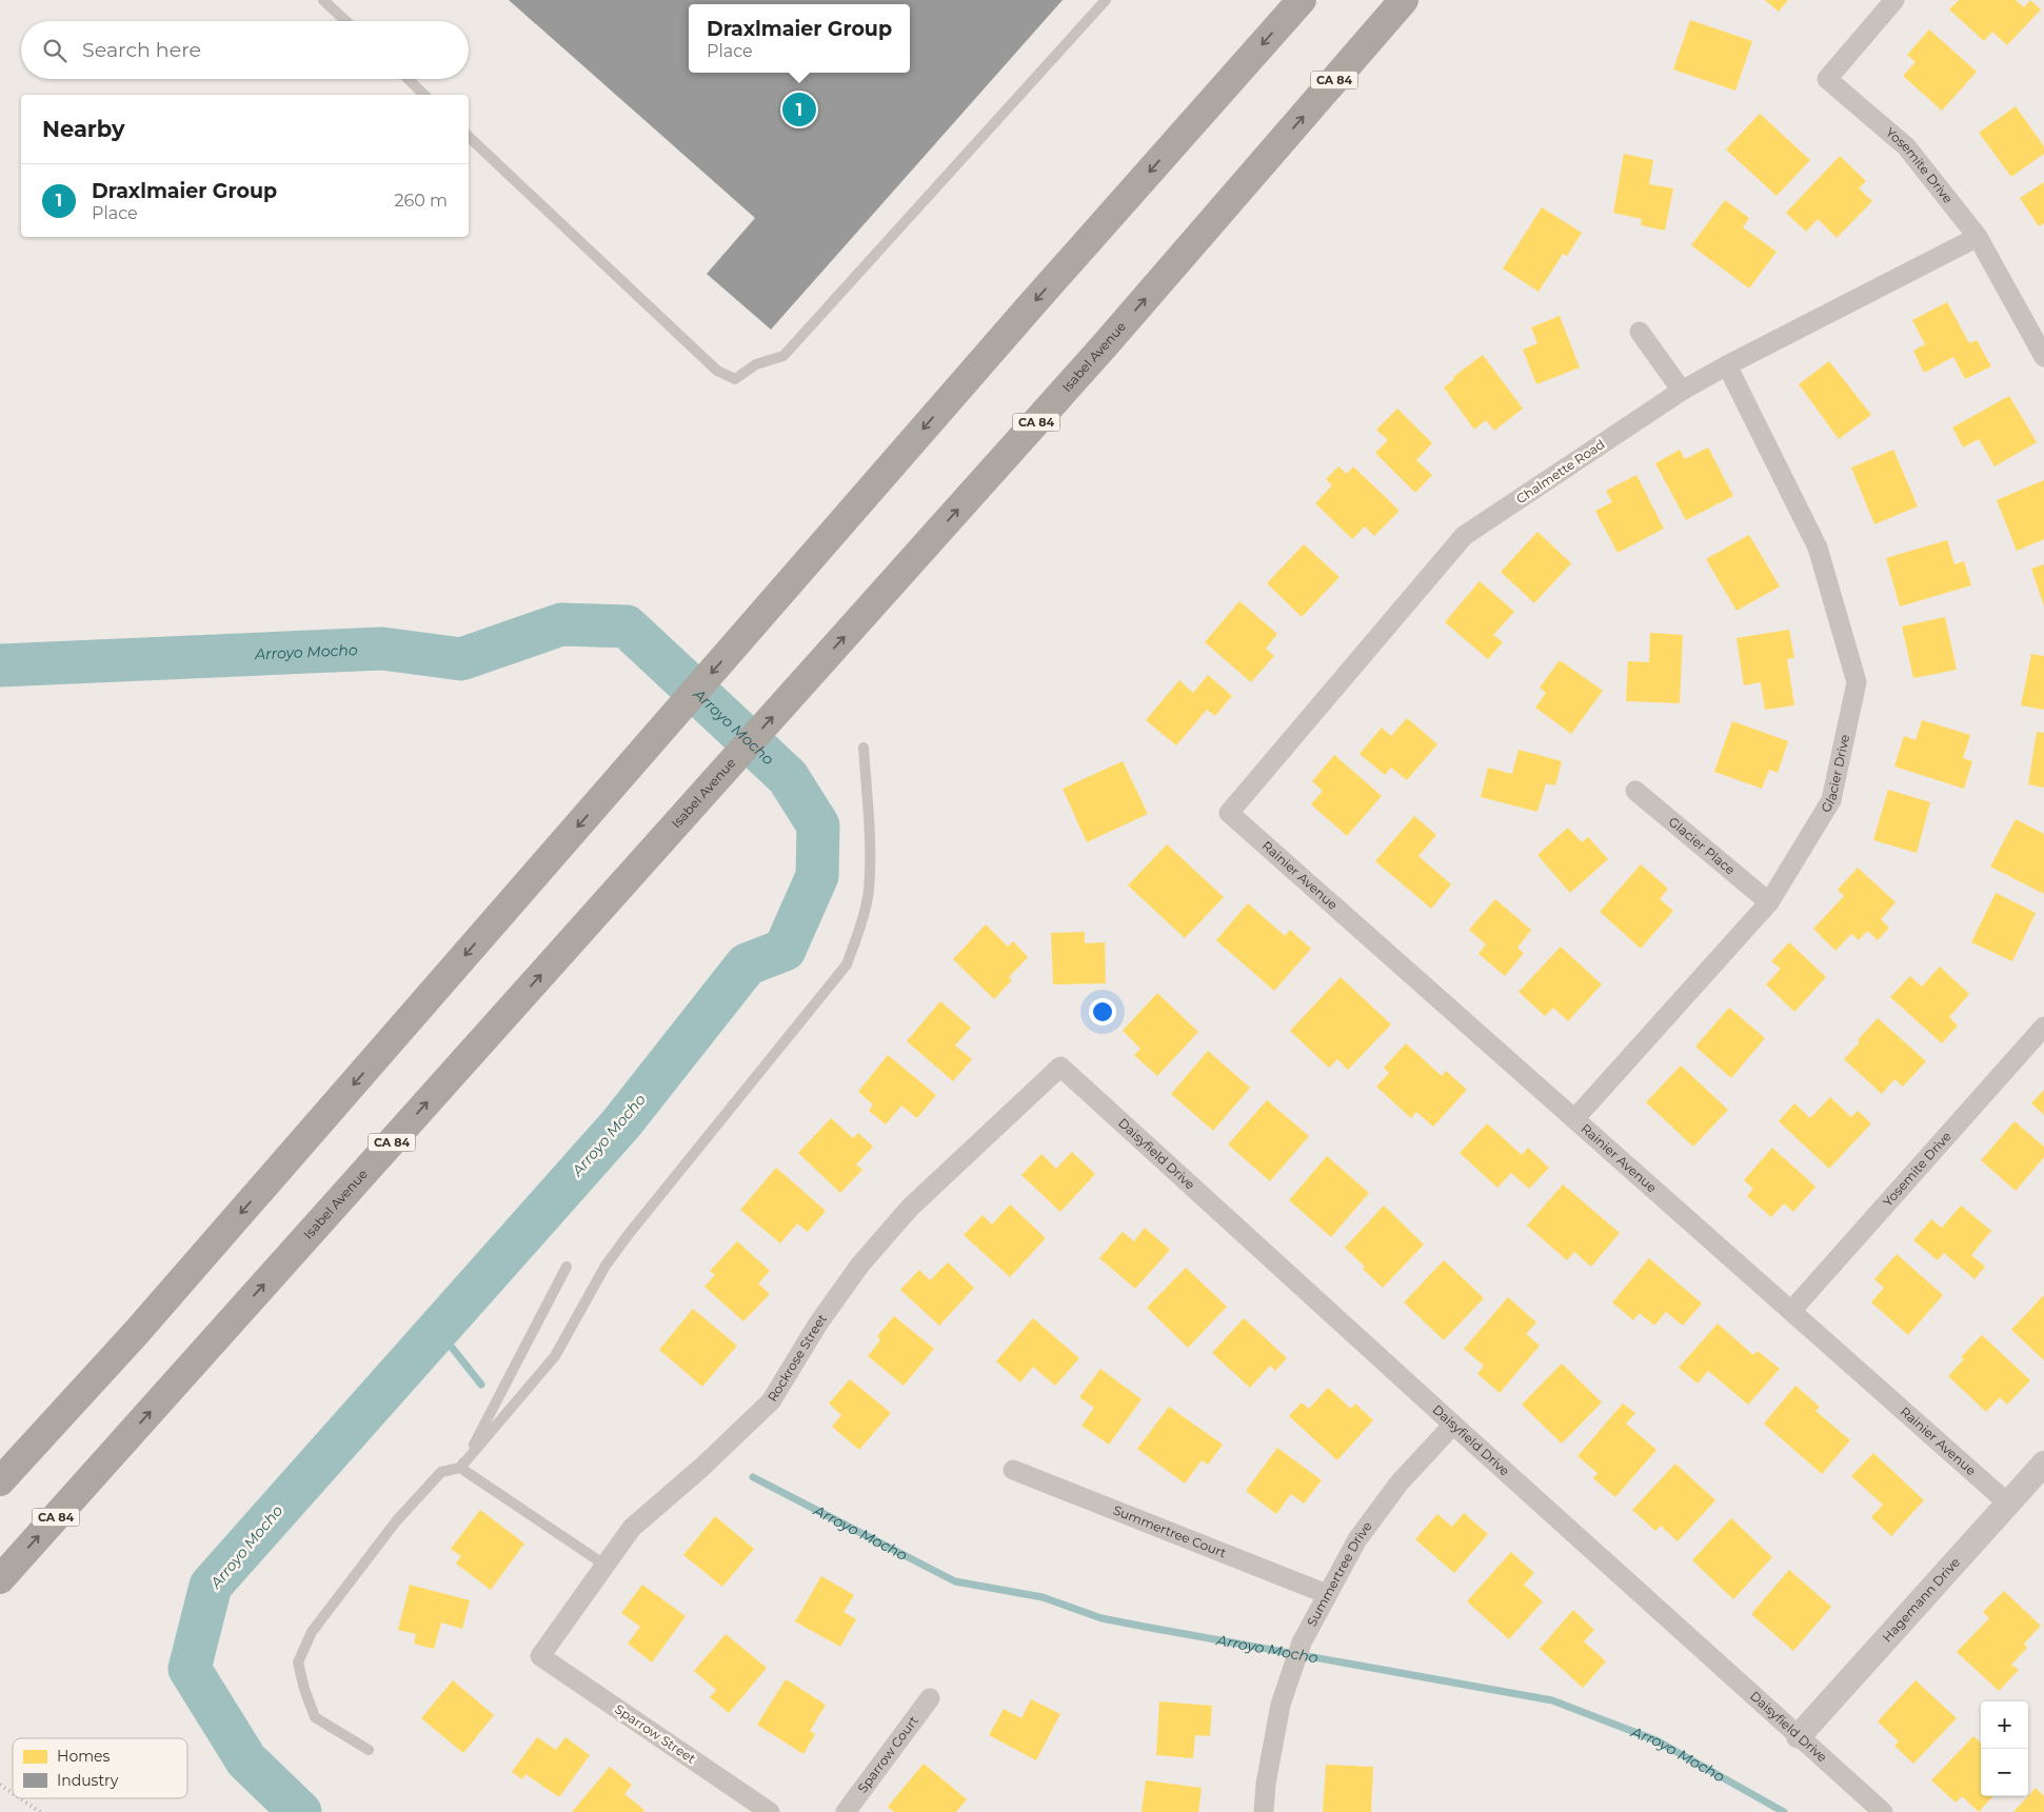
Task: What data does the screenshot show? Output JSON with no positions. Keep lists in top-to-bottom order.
{
  "streets": {
    "highway": ["CA 84", "Isabel Avenue"],
    "street": [
      "Yosemite Drive",
      "Chalmette Road",
      "Glacier Drive",
      "Glacier Place",
      "Rainier Avenue",
      "Daisyfield Drive",
      "Rockrose Street",
      "Summertree Court",
      "Summertree Drive",
      "Hagemann Drive",
      "Sparrow Street",
      "Sparrow Court"
    ]
  },
  "crossings": [
    ["Yosemite Drive", "Chalmette Road"],
    ["Yosemite Drive", "Rainier Avenue"],
    ["Chalmette Road", "Glacier Drive"],
    ["Chalmette Road", "Rainier Avenue"],
    ["Glacier Drive", "Glacier Place"],
    ["Glacier Drive", "Rainier Avenue"],
    ["Rainier Avenue", "Hagemann Drive"],
    ["Daisyfield Drive", "Rockrose Street"],
    ["Daisyfield Drive", "Summertree Drive"],
    ["Daisyfield Drive", "Hagemann Drive"],
    ["Rockrose Street", "Sparrow Street"],
    ["Summertree Court", "Summertree Drive"]
  ],
  "water": ["Arroyo Mocho"],
  "legend": ["Homes", "Industry"],
  "page": {
    "popup": ["Draxlmaier Group", "Place"],
    "search": "Search here",
    "pins": "1",
    "heading": "Nearby",
    "list": [
      {
        "mark": "1",
        "name": "Draxlmaier Group",
        "note": "Place",
        "value": "260 m"
      }
    ],
    "map_buttons": ["+", "−"]
  }
}
